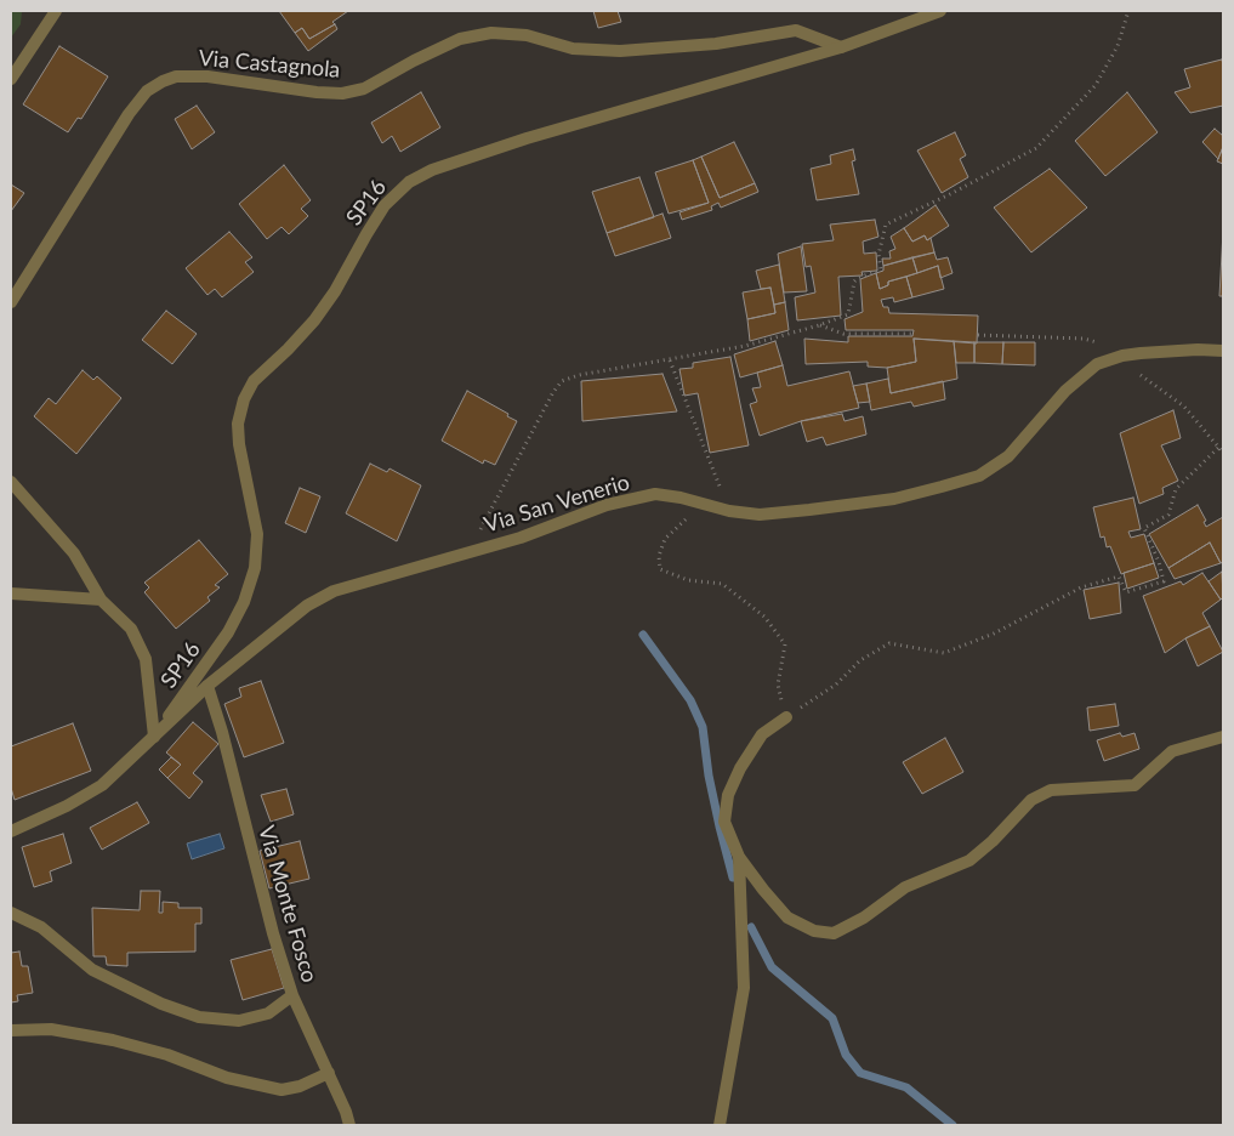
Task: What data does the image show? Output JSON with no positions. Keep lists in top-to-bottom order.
{
  "streets": {
    "street": [
      "Via Castagnola",
      "SP16",
      "Via San Venerio",
      "Via Monte Fosco"
    ]
  },
  "crossings": [
    ["Via Castagnola", "SP16"],
    ["SP16", "Via San Venerio"],
    ["Via San Venerio", "Via Monte Fosco"]
  ]
}
